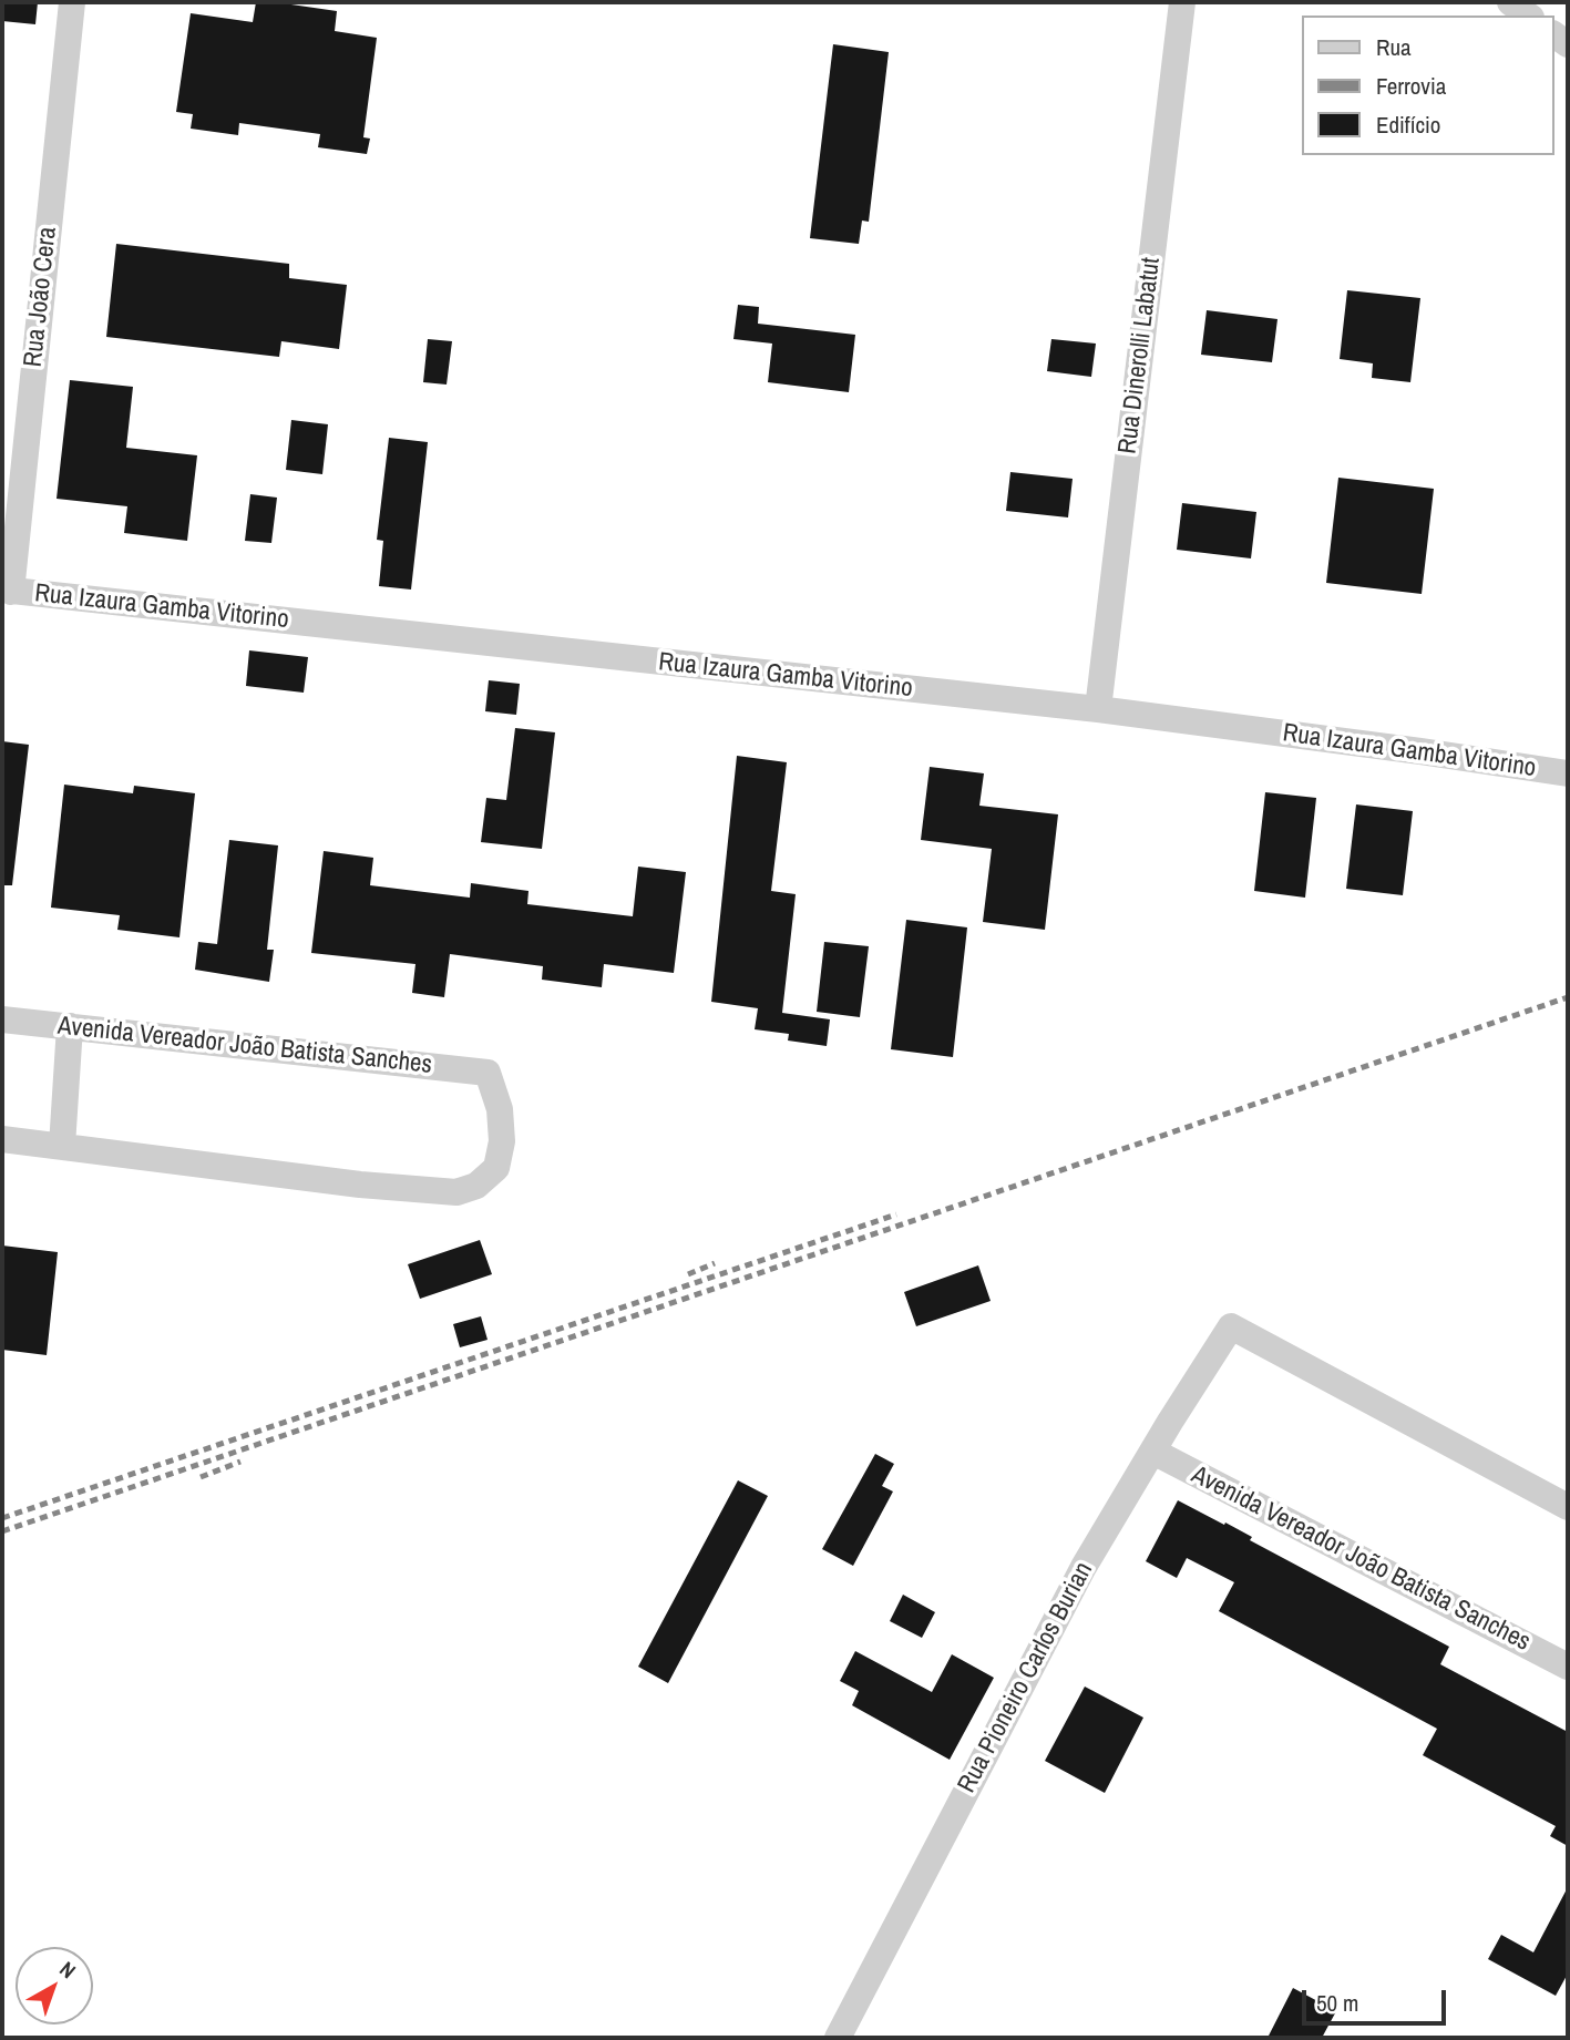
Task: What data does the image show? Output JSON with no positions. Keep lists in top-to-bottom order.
{
  "streets": {
    "street": [
      "Rua João Cera",
      "Rua Dinerolli Labatut",
      "Rua Izaura Gamba Vitorino",
      "Avenida Vereador João Batista Sanches",
      "Rua Pioneiro Carlos Burian"
    ]
  },
  "crossings": [
    ["Rua João Cera", "Rua Izaura Gamba Vitorino"],
    ["Rua Dinerolli Labatut", "Rua Izaura Gamba Vitorino"],
    ["Avenida Vereador João Batista Sanches", "Rua Pioneiro Carlos Burian"]
  ],
  "legend": ["Rua", "Ferrovia", "Edifício"],
  "scale_bar": "50 m",
  "north": "top right"
}
